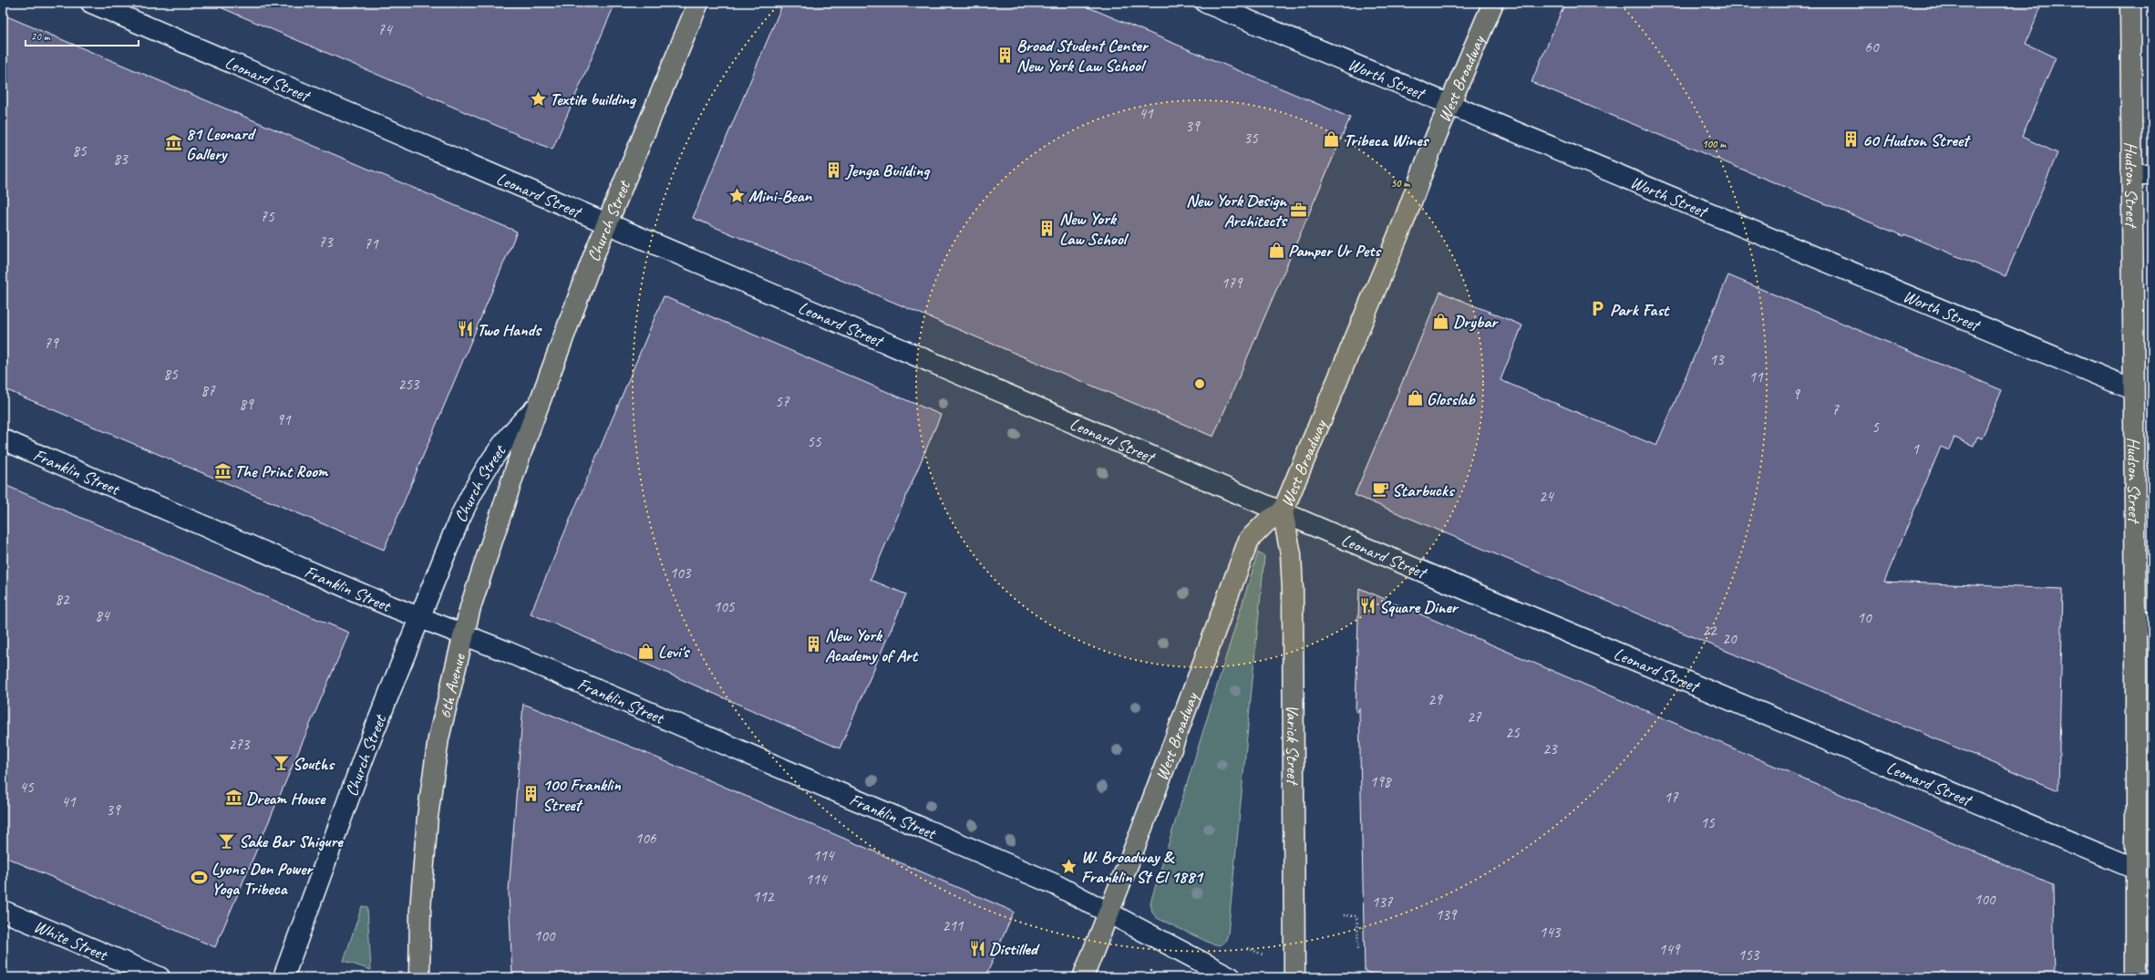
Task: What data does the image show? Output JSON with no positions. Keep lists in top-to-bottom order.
{
  "streets": {
    "main road": [
      "West Broadway",
      "Hudson Street",
      "Church Street",
      "6th Avenue",
      "Varick Street"
    ],
    "street": [
      "Leonard Street",
      "Worth Street",
      "Franklin Street",
      "White Street"
    ]
  },
  "crossings": [
    ["Leonard Street", "West Broadway"],
    ["Leonard Street", "Hudson Street"],
    ["Leonard Street", "Church Street"],
    ["Leonard Street", "Varick Street"],
    ["Worth Street", "West Broadway"],
    ["Worth Street", "Hudson Street"],
    ["West Broadway", "Franklin Street"],
    ["West Broadway", "Varick Street"],
    ["Church Street", "Franklin Street"],
    ["Church Street", "6th Avenue"],
    ["Franklin Street", "6th Avenue"]
  ],
  "places": {
    "building": [
      "Broad Student Center New York Law School",
      "60 Hudson Street",
      "Jenga Building",
      "New York Law School",
      "New York Academy of Art",
      "100 Franklin Street"
    ],
    "place": ["Textile building", "Mini-Bean", "W. Broadway & Franklin St El 1881"],
    "shop": [
      "Tribeca Wines",
      "Pamper Ur Pets",
      "Drybar",
      "Glosslab",
      "Levi's"
    ],
    "museum": ["81 Leonard Gallery", "The Print Room", "Dream House"],
    "office": ["New York Design Architects"],
    "parking": ["Park Fast"],
    "restaurant": ["Two Hands", "Square Diner", "Distilled"],
    "cafe": ["Starbucks"],
    "bar": ["Souths", "Sake Bar Shigure"],
    "sports": ["Lyons Den Power Yoga Tribeca"]
  },
  "house_numbers": [
    "74",
    "60",
    "41",
    "39",
    "35",
    "85",
    "83",
    "75",
    "73",
    "71",
    "179",
    "79",
    "13",
    "85",
    "11",
    "253",
    "87",
    "9",
    "57",
    "89",
    "7",
    "91",
    "5",
    "55",
    "1",
    "24",
    "103",
    "82",
    "105",
    "84",
    "10",
    "22",
    "20",
    "29",
    "27",
    "25",
    "273",
    "23",
    "198",
    "45",
    "17",
    "41",
    "39",
    "15",
    "106",
    "114",
    "114",
    "112",
    "100",
    "137",
    "139",
    "211",
    "143",
    "100",
    "149",
    "153"
  ],
  "scale_bar": "20 m",
  "rings": ["100 m", "50 m"]
}
